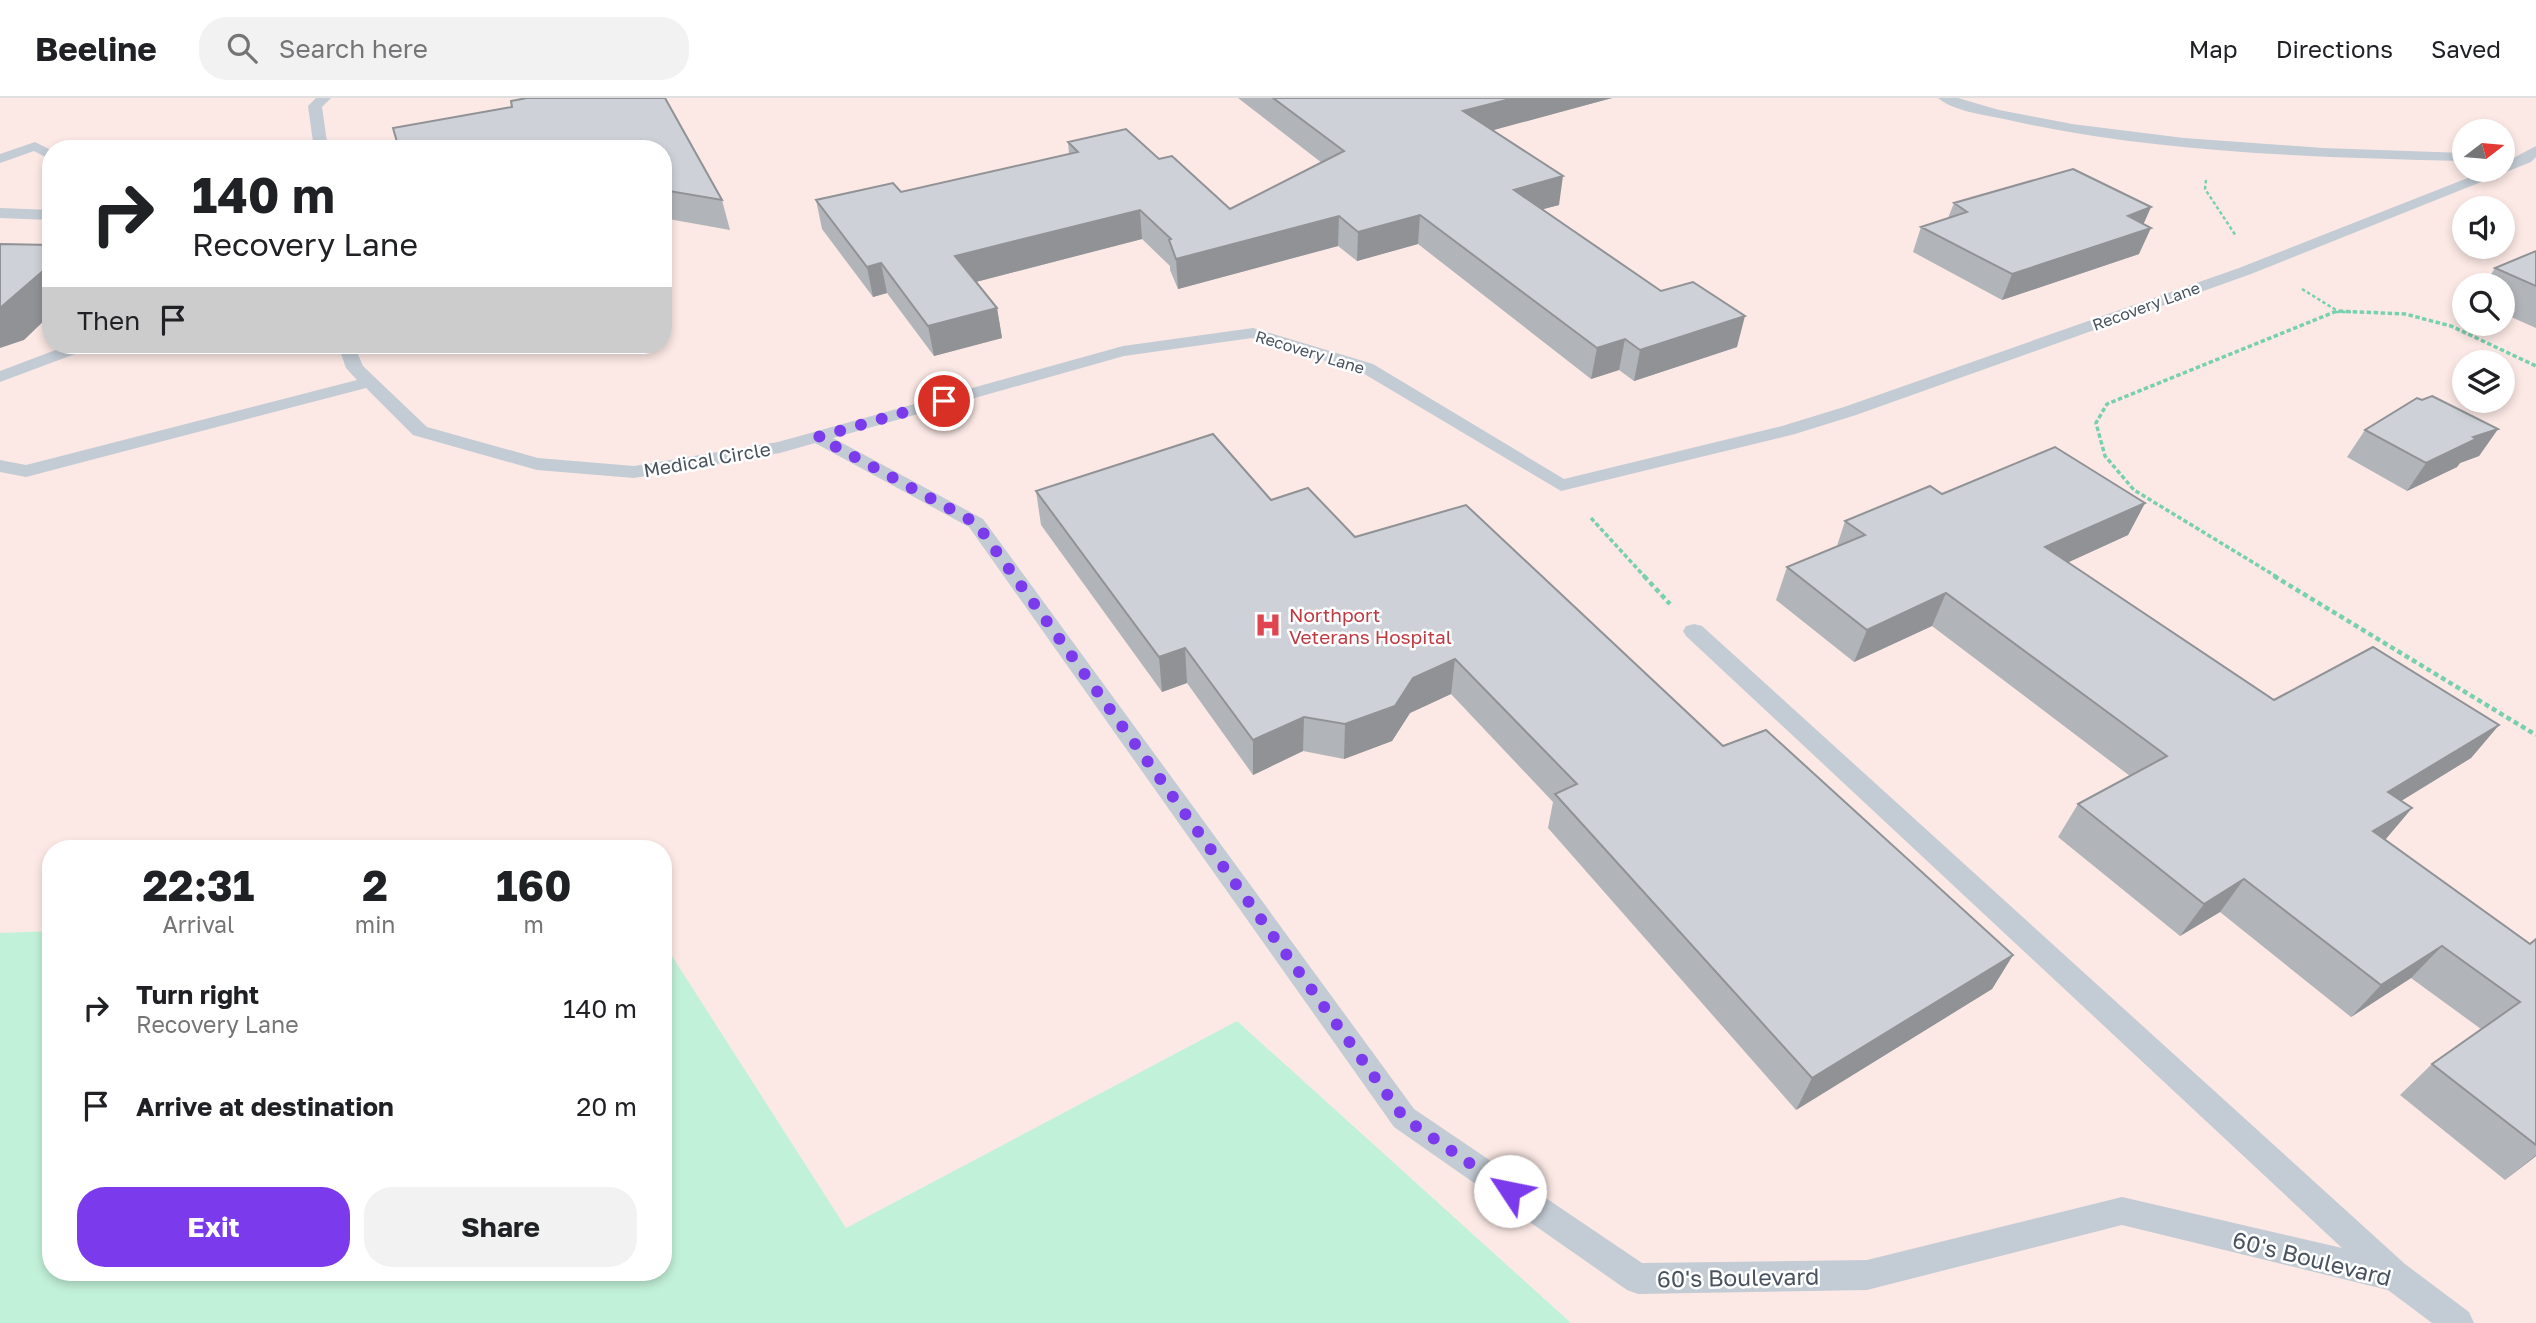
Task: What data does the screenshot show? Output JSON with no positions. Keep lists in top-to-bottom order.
{
  "streets": {
    "lane": ["Recovery Lane", "Medical Circle", "60's Boulevard"]
  },
  "crossings": [
    ["Recovery Lane", "Medical Circle"],
    ["Recovery Lane", "60's Boulevard"],
    ["Medical Circle", "60's Boulevard"]
  ],
  "places": {
    "hospital": ["Northport Veterans Hospital"]
  },
  "north": "right",
  "page": {
    "header": "Beeline",
    "search": "Search here",
    "nav": ["Map", "Directions", "Saved"],
    "turn": ["140 m", "Recovery Lane"],
    "then": "Then",
    "eta": [
      "22:31",
      "Arrival",
      "2",
      "min",
      "160",
      "m"
    ],
    "list": [
      {
        "name": "Turn right",
        "note": "Recovery Lane",
        "value": "140 m"
      },
      {
        "name": "Arrive at destination",
        "value": "20 m"
      }
    ],
    "buttons": ["Exit", "Share"]
  }
}
